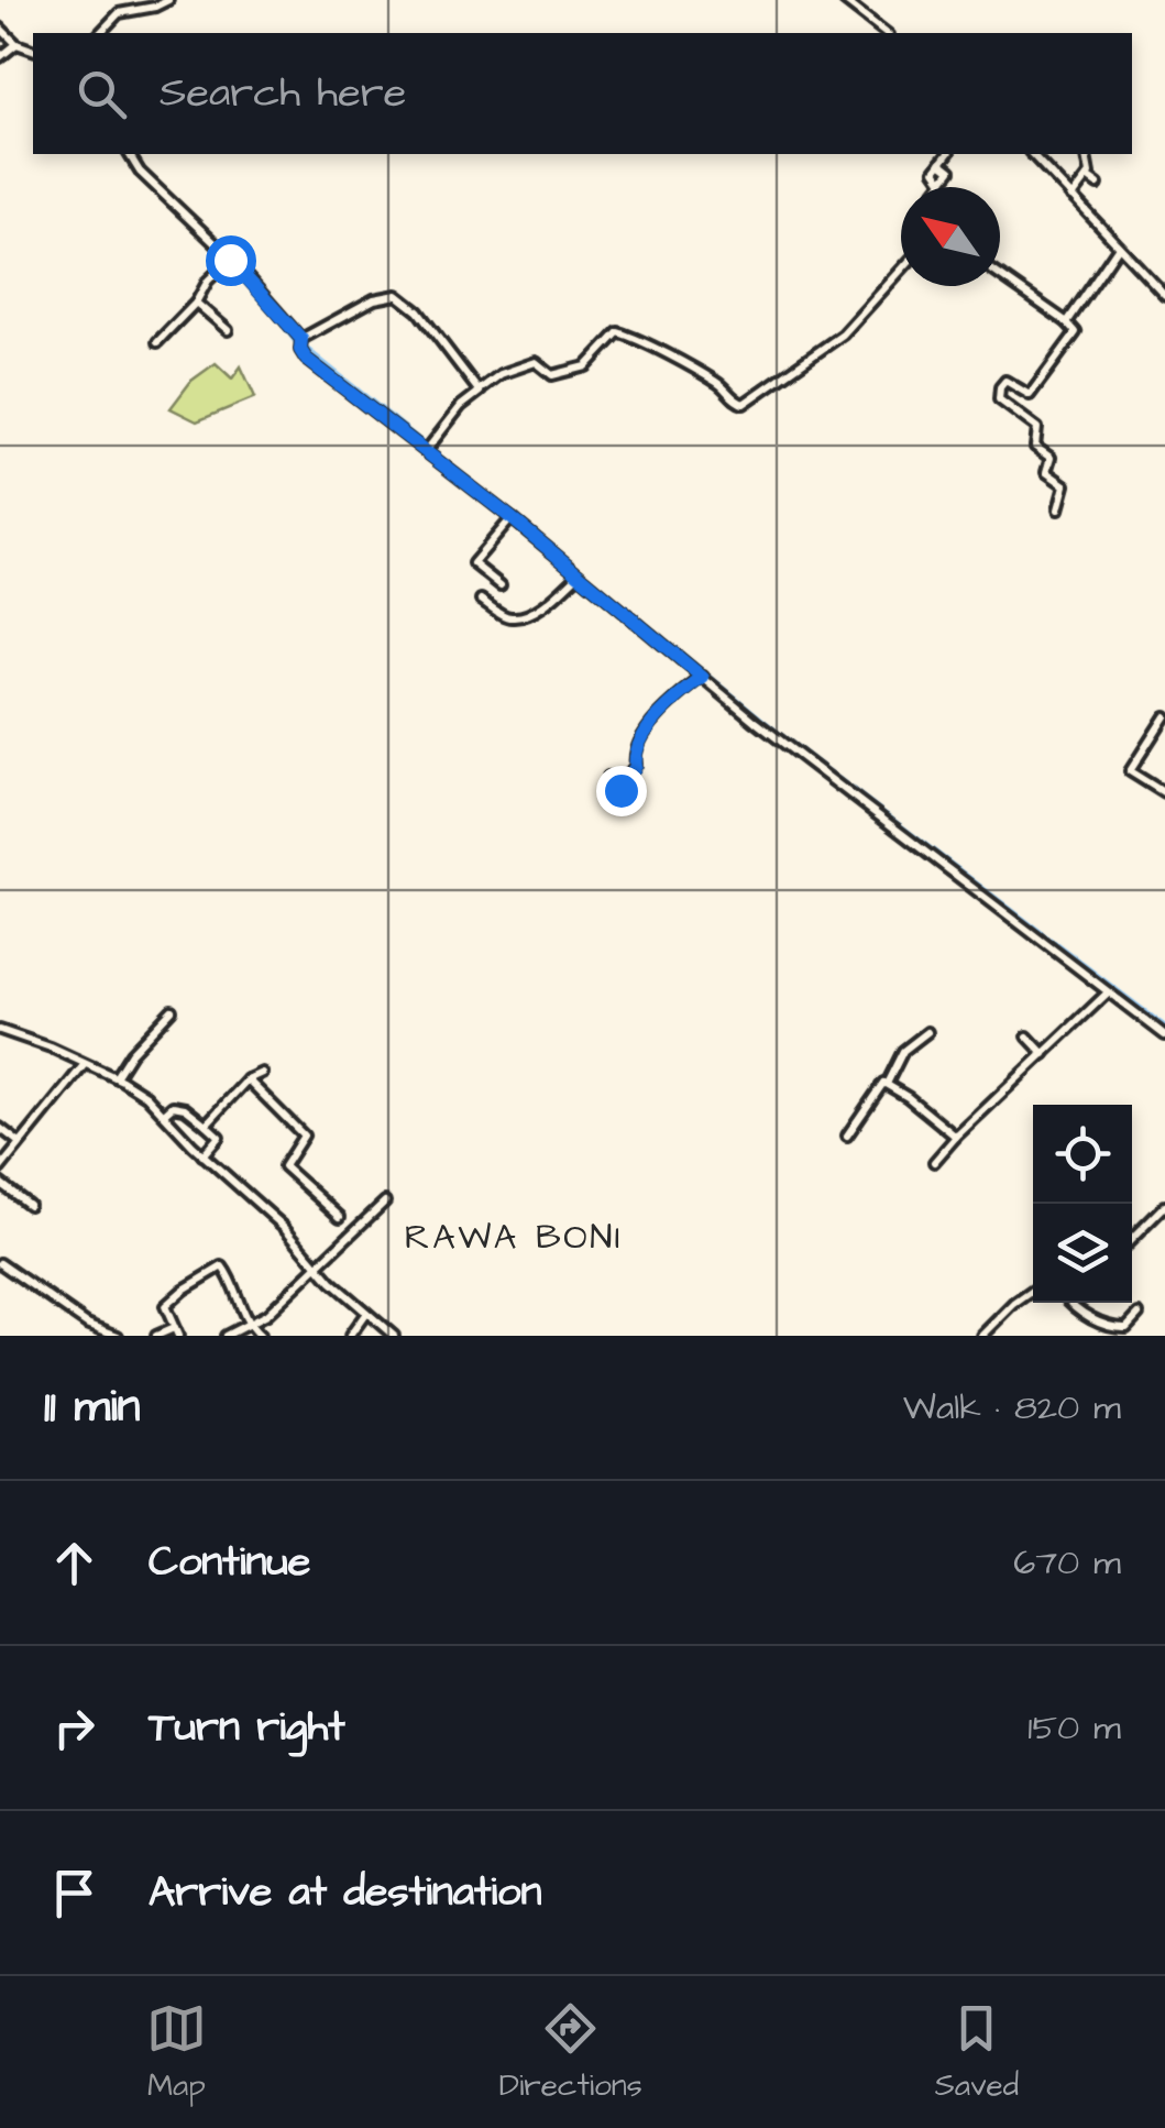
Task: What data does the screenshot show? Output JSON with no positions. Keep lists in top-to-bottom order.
{
  "districts": ["RAWA BONI"],
  "north": "top left",
  "page": {
    "search": "Search here",
    "heading": ["11 min", "Walk · 820 m"],
    "list": [
      ["Continue", "670 m"],
      ["Turn right", "150 m"],
      "Arrive at destination"
    ],
    "nav": ["Map", "Directions", "Saved"]
  }
}
